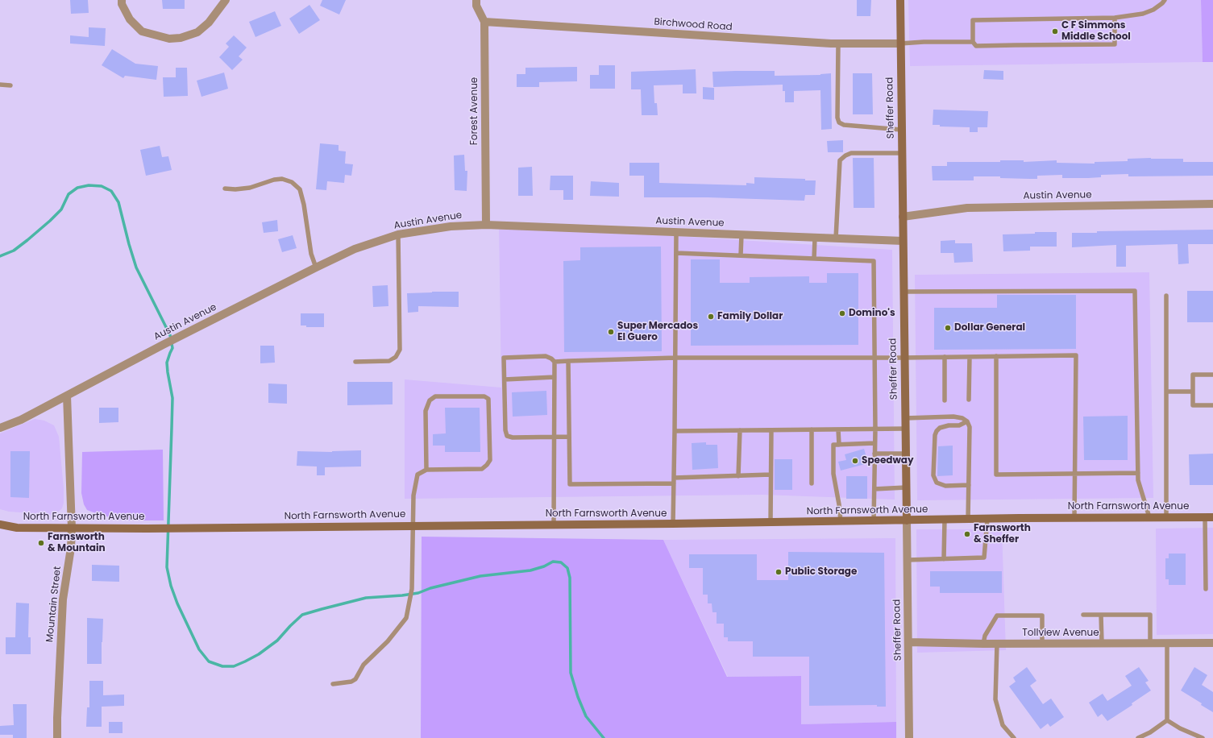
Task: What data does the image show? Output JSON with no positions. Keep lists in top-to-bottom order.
{
  "streets": {
    "main road": ["Sheffer Road", "North Farnsworth Avenue"],
    "street": [
      "Birchwood Road",
      "Forest Avenue",
      "Austin Avenue",
      "Mountain Street",
      "Tollview Avenue"
    ]
  },
  "crossings": [
    ["Birchwood Road", "Sheffer Road"],
    ["Birchwood Road", "Forest Avenue"],
    ["Sheffer Road", "Austin Avenue"],
    ["Sheffer Road", "North Farnsworth Avenue"],
    ["Sheffer Road", "Tollview Avenue"],
    ["Forest Avenue", "Austin Avenue"],
    ["Austin Avenue", "Mountain Street"],
    ["North Farnsworth Avenue", "Mountain Street"]
  ],
  "places": [
    "C F Simmons Middle School",
    "Domino's",
    "Family Dollar",
    "Dollar General",
    "Super Mercados El Guero",
    "Speedway",
    "Farnsworth & Sheffer",
    "Farnsworth & Mountain",
    "Public Storage"
  ]
}
